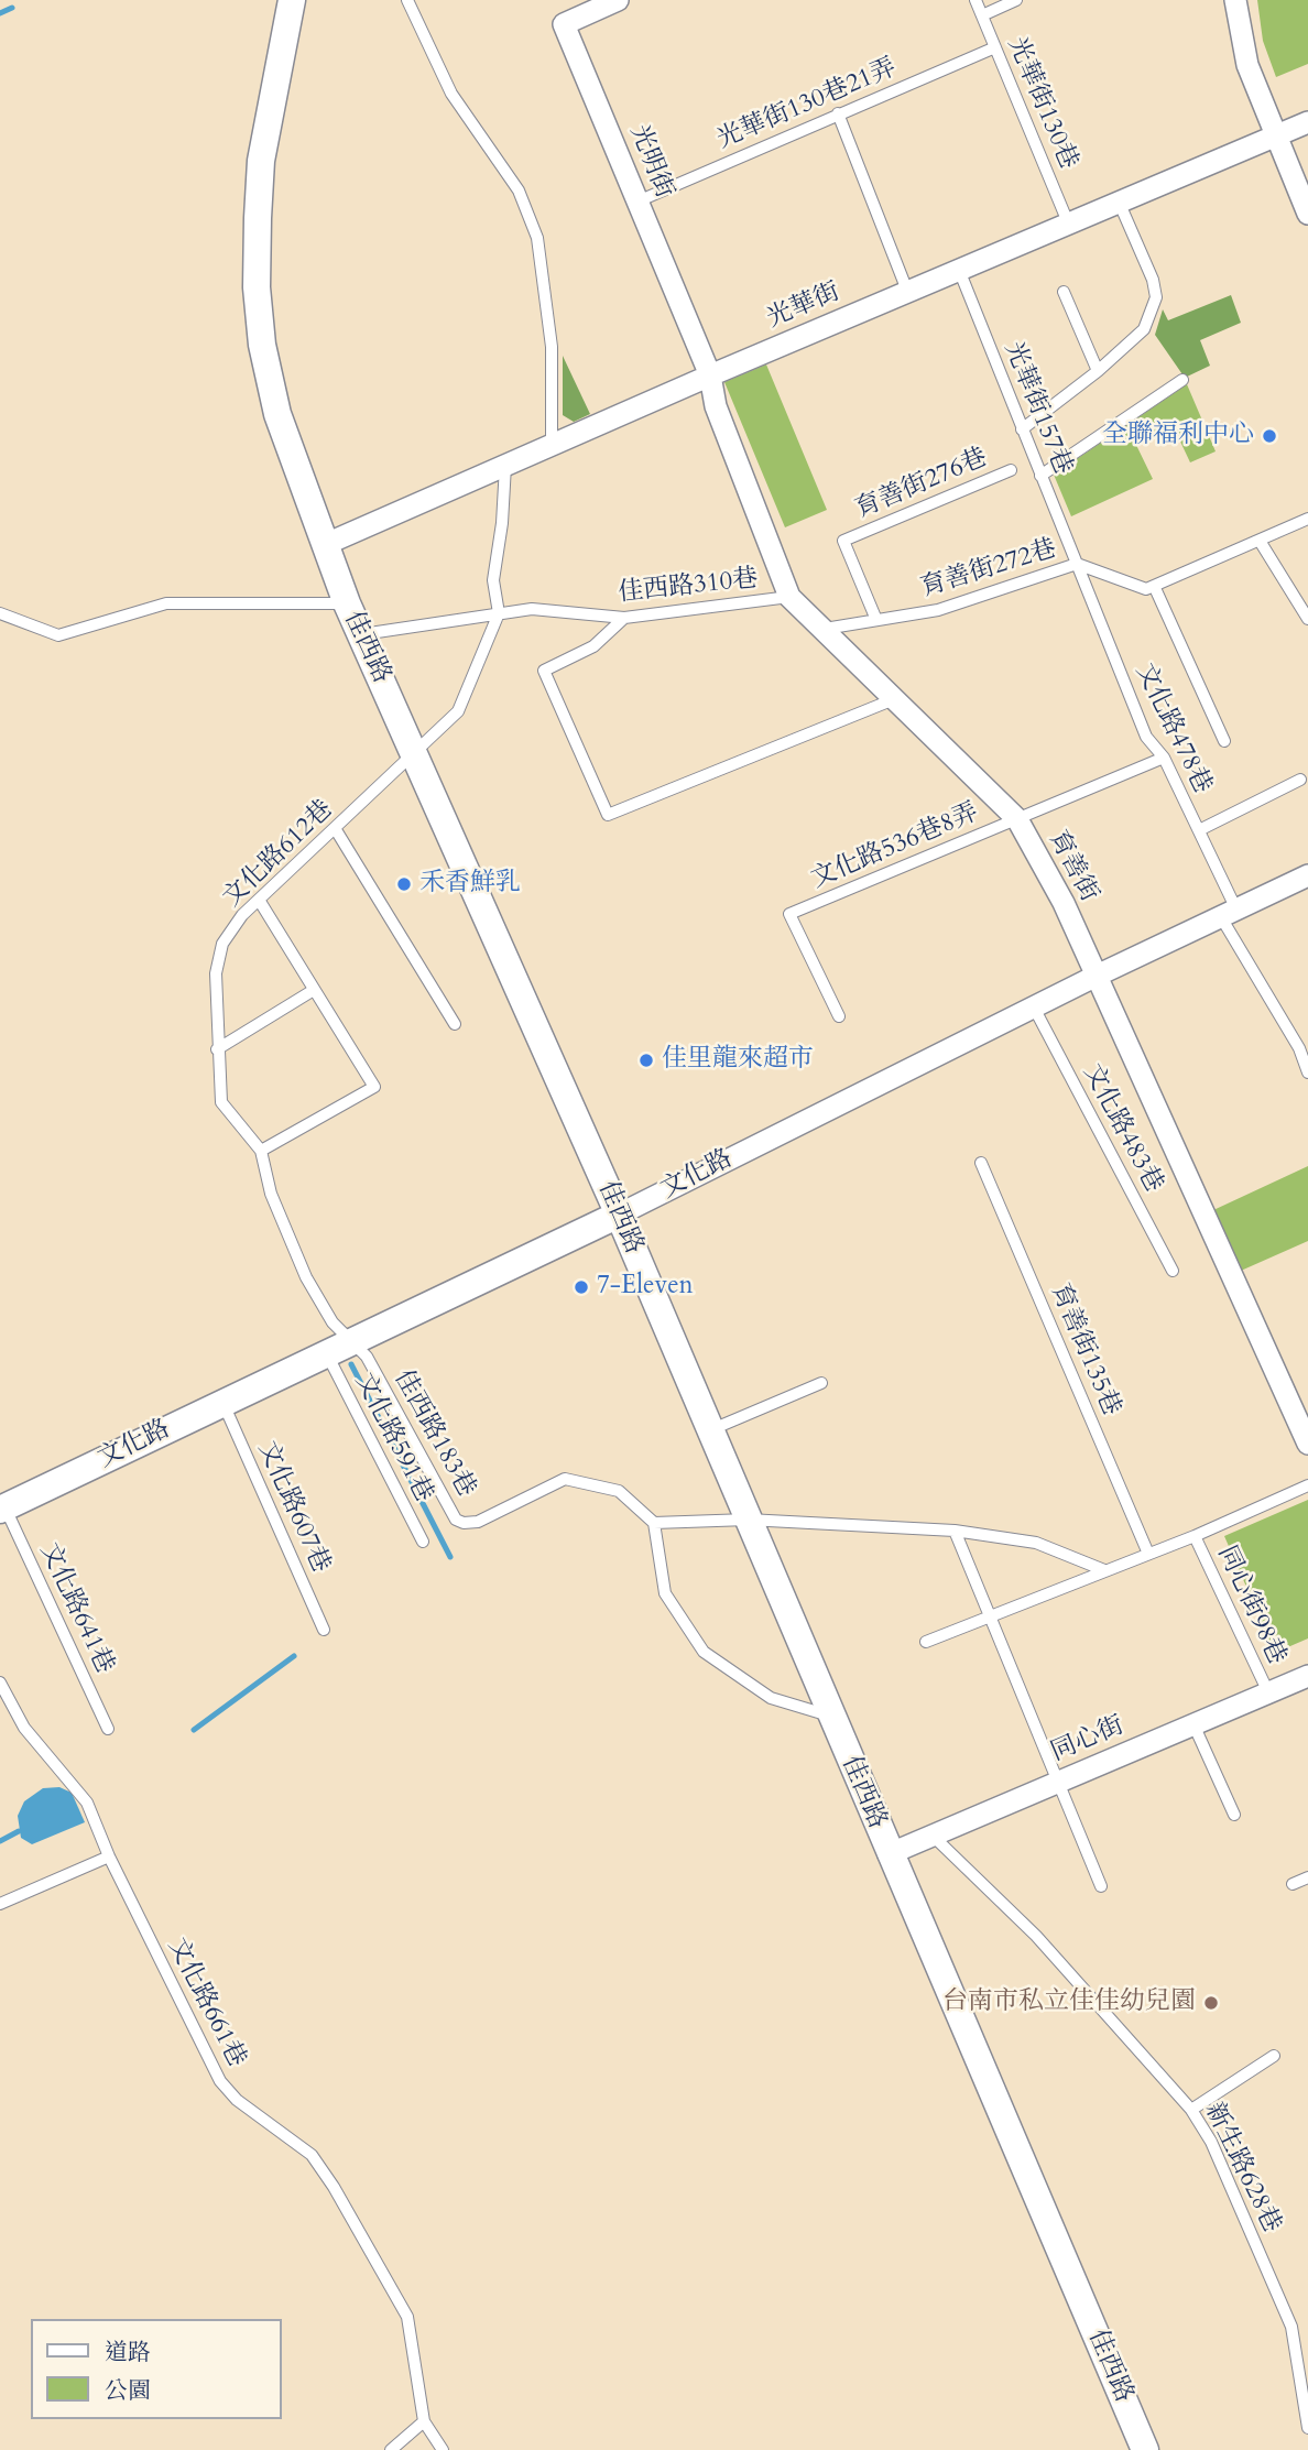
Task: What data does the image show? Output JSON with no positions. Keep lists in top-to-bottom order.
{
  "streets": {
    "street": [
      "光明街",
      "光華街",
      "佳西路",
      "育善街",
      "文化路",
      "同心街"
    ],
    "lane": [
      "光華街130巷",
      "光華街130巷21弄",
      "光華街157巷",
      "育善街276巷",
      "育善街272巷",
      "佳西路310巷",
      "文化路478巷",
      "文化路536巷8弄",
      "文化路612巷",
      "文化路483巷",
      "育善街135巷",
      "佳西路183巷",
      "文化路591巷",
      "文化路607巷",
      "同心街98巷",
      "文化路641巷",
      "文化路661巷",
      "新生路628巷"
    ]
  },
  "crossings": [
    ["光華街130巷", "光華街130巷21弄"],
    ["光華街130巷", "光華街"],
    ["光華街130巷21弄", "光明街"],
    ["光明街", "光華街"],
    ["光明街", "育善街"],
    ["光華街", "光華街157巷"],
    ["光華街", "佳西路"],
    ["光華街", "育善街"],
    ["光華街157巷", "育善街272巷"],
    ["光華街157巷", "文化路478巷"],
    ["育善街276巷", "育善街272巷"],
    ["育善街272巷", "文化路478巷"],
    ["育善街272巷", "育善街"],
    ["佳西路310巷", "佳西路"],
    ["佳西路310巷", "育善街"],
    ["佳西路", "文化路612巷"],
    ["佳西路", "文化路"],
    ["佳西路", "同心街"],
    ["文化路478巷", "文化路536巷8弄"],
    ["文化路478巷", "文化路"],
    ["文化路536巷8弄", "育善街"],
    ["文化路612巷", "文化路"],
    ["文化路612巷", "佳西路183巷"],
    ["文化路612巷", "文化路591巷"],
    ["育善街", "文化路"],
    ["文化路483巷", "文化路"],
    ["文化路", "佳西路183巷"],
    ["文化路", "文化路591巷"],
    ["文化路", "文化路607巷"],
    ["文化路", "文化路641巷"],
    ["佳西路183巷", "文化路591巷"],
    ["同心街98巷", "同心街"],
    ["同心街", "新生路628巷"]
  ],
  "places": [
    "全聯福利中心",
    "禾香鮮乳",
    "佳里龍來超市",
    "7-Eleven",
    "台南市私立佳佳幼兒園"
  ],
  "legend": ["道路", "公園"]
}
